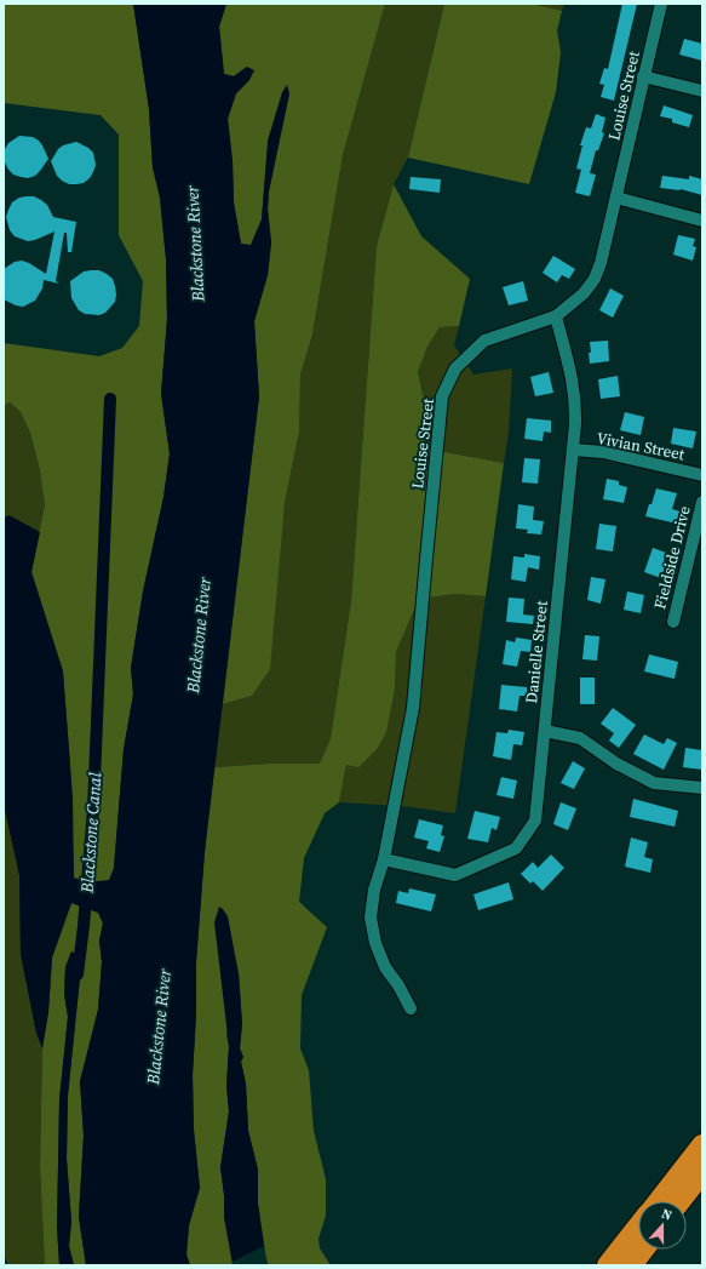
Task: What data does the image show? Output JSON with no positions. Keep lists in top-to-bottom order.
{
  "streets": {
    "street": [
      "Louise Street",
      "Vivian Street",
      "Fieldside Drive",
      "Danielle Street"
    ]
  },
  "crossings": [
    ["Louise Street", "Danielle Street"],
    ["Vivian Street", "Danielle Street"]
  ],
  "water": ["Blackstone River", "Blackstone Canal"],
  "north": "top"
}
